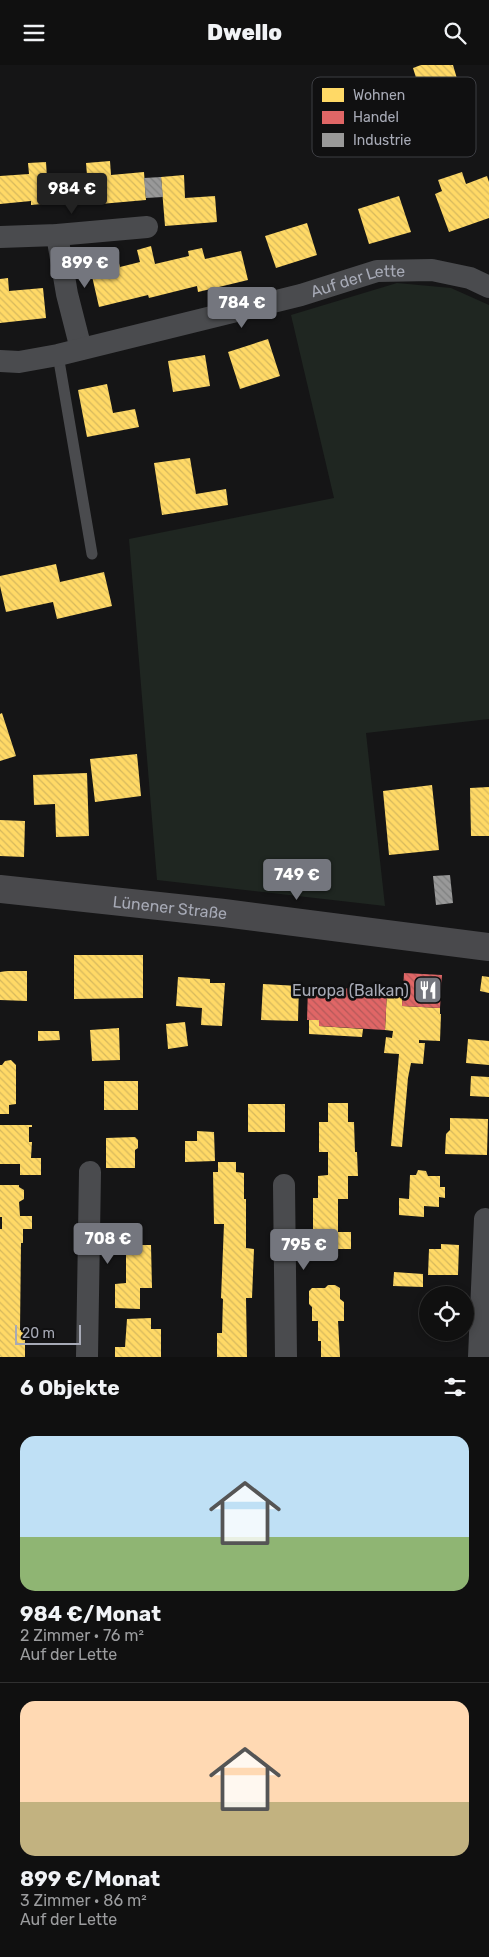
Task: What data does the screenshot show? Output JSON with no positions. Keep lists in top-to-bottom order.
{
  "streets": {
    "main road": ["Lünener Straße"],
    "street": ["Auf der Lette"]
  },
  "places": {
    "restaurant": ["Europa (Balkan)"]
  },
  "legend": ["Wohnen", "Handel", "Industrie"],
  "scale_bar": "20 m",
  "page": {
    "header": "Dwello",
    "price": [
      "984 €",
      "899 €",
      "784 €",
      "749 €",
      "708 €",
      "795 €"
    ],
    "scale": "20 m",
    "heading": "6 Objekte",
    "list": [
      {
        "name": "984 €/Monat",
        "note": "2 Zimmer · 76 m² · Auf der Lette"
      },
      {
        "name": "899 €/Monat",
        "note": "3 Zimmer · 86 m² · Auf der Lette"
      }
    ]
  }
}
